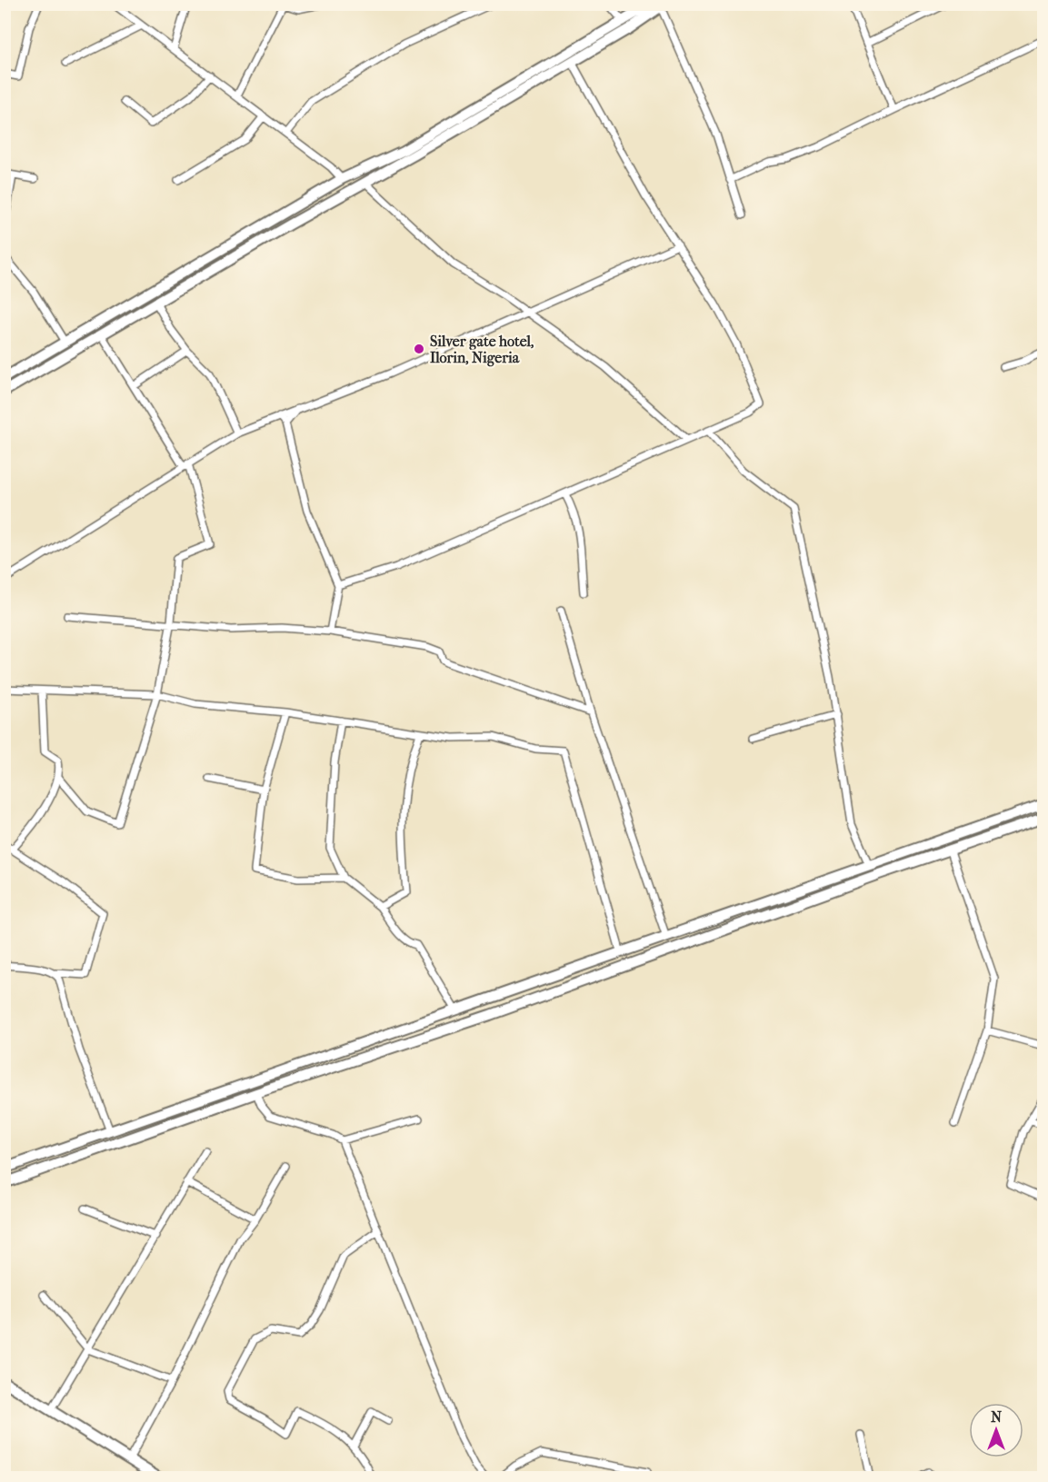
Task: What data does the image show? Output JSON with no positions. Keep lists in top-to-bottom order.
{
  "places": ["Silver gate hotel, Ilorin, Nigeria"],
  "north": "top"
}
